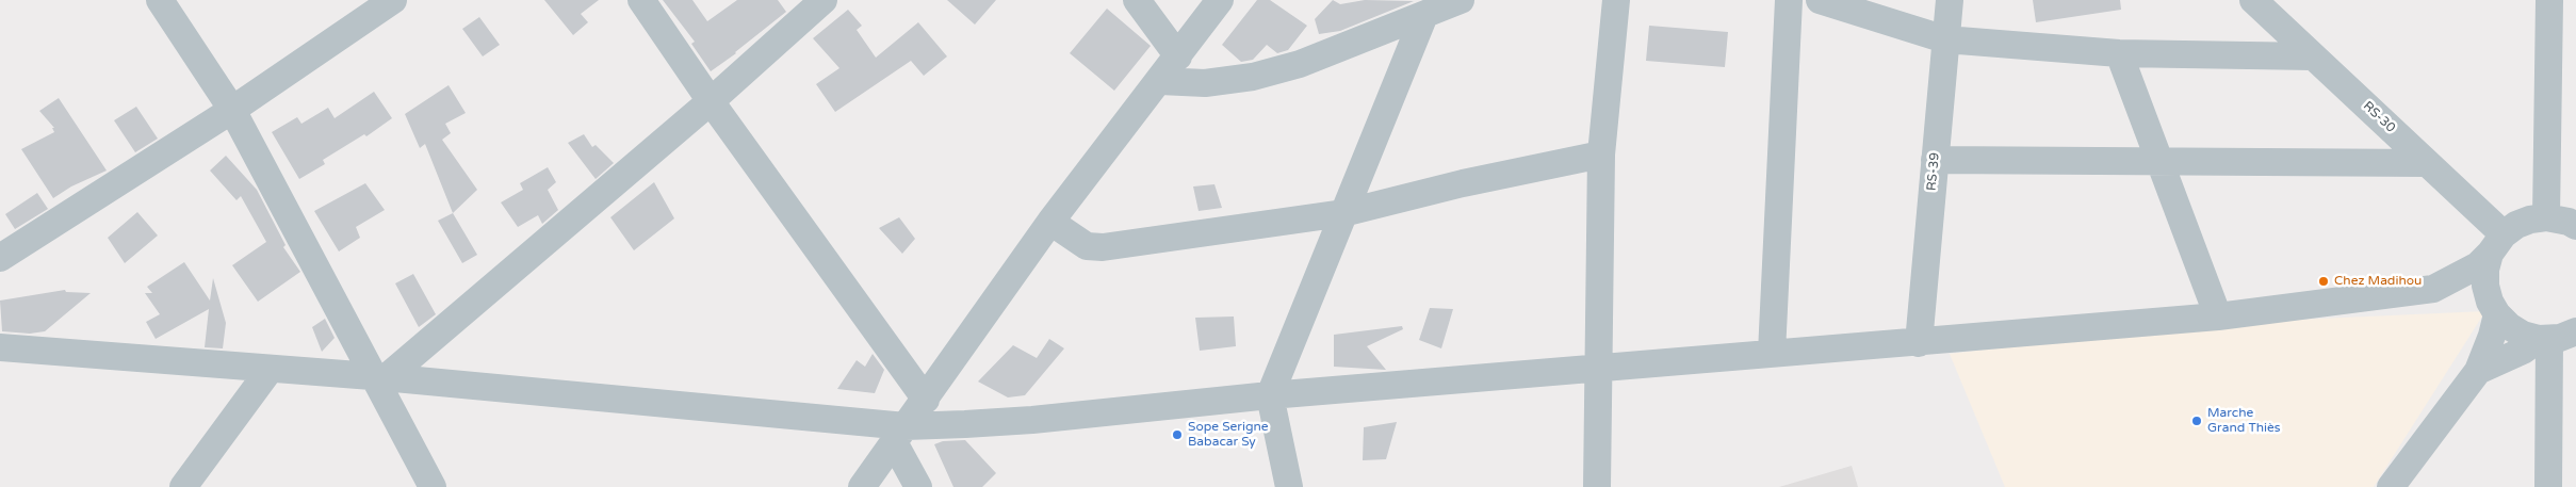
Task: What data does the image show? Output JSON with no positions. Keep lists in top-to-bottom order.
{
  "streets": {
    "street": ["RS-30", "RS-39"]
  },
  "places": ["Chez Madihou", "Marche Grand Thiès", "Sope Serigne Babacar Sy"]
}
